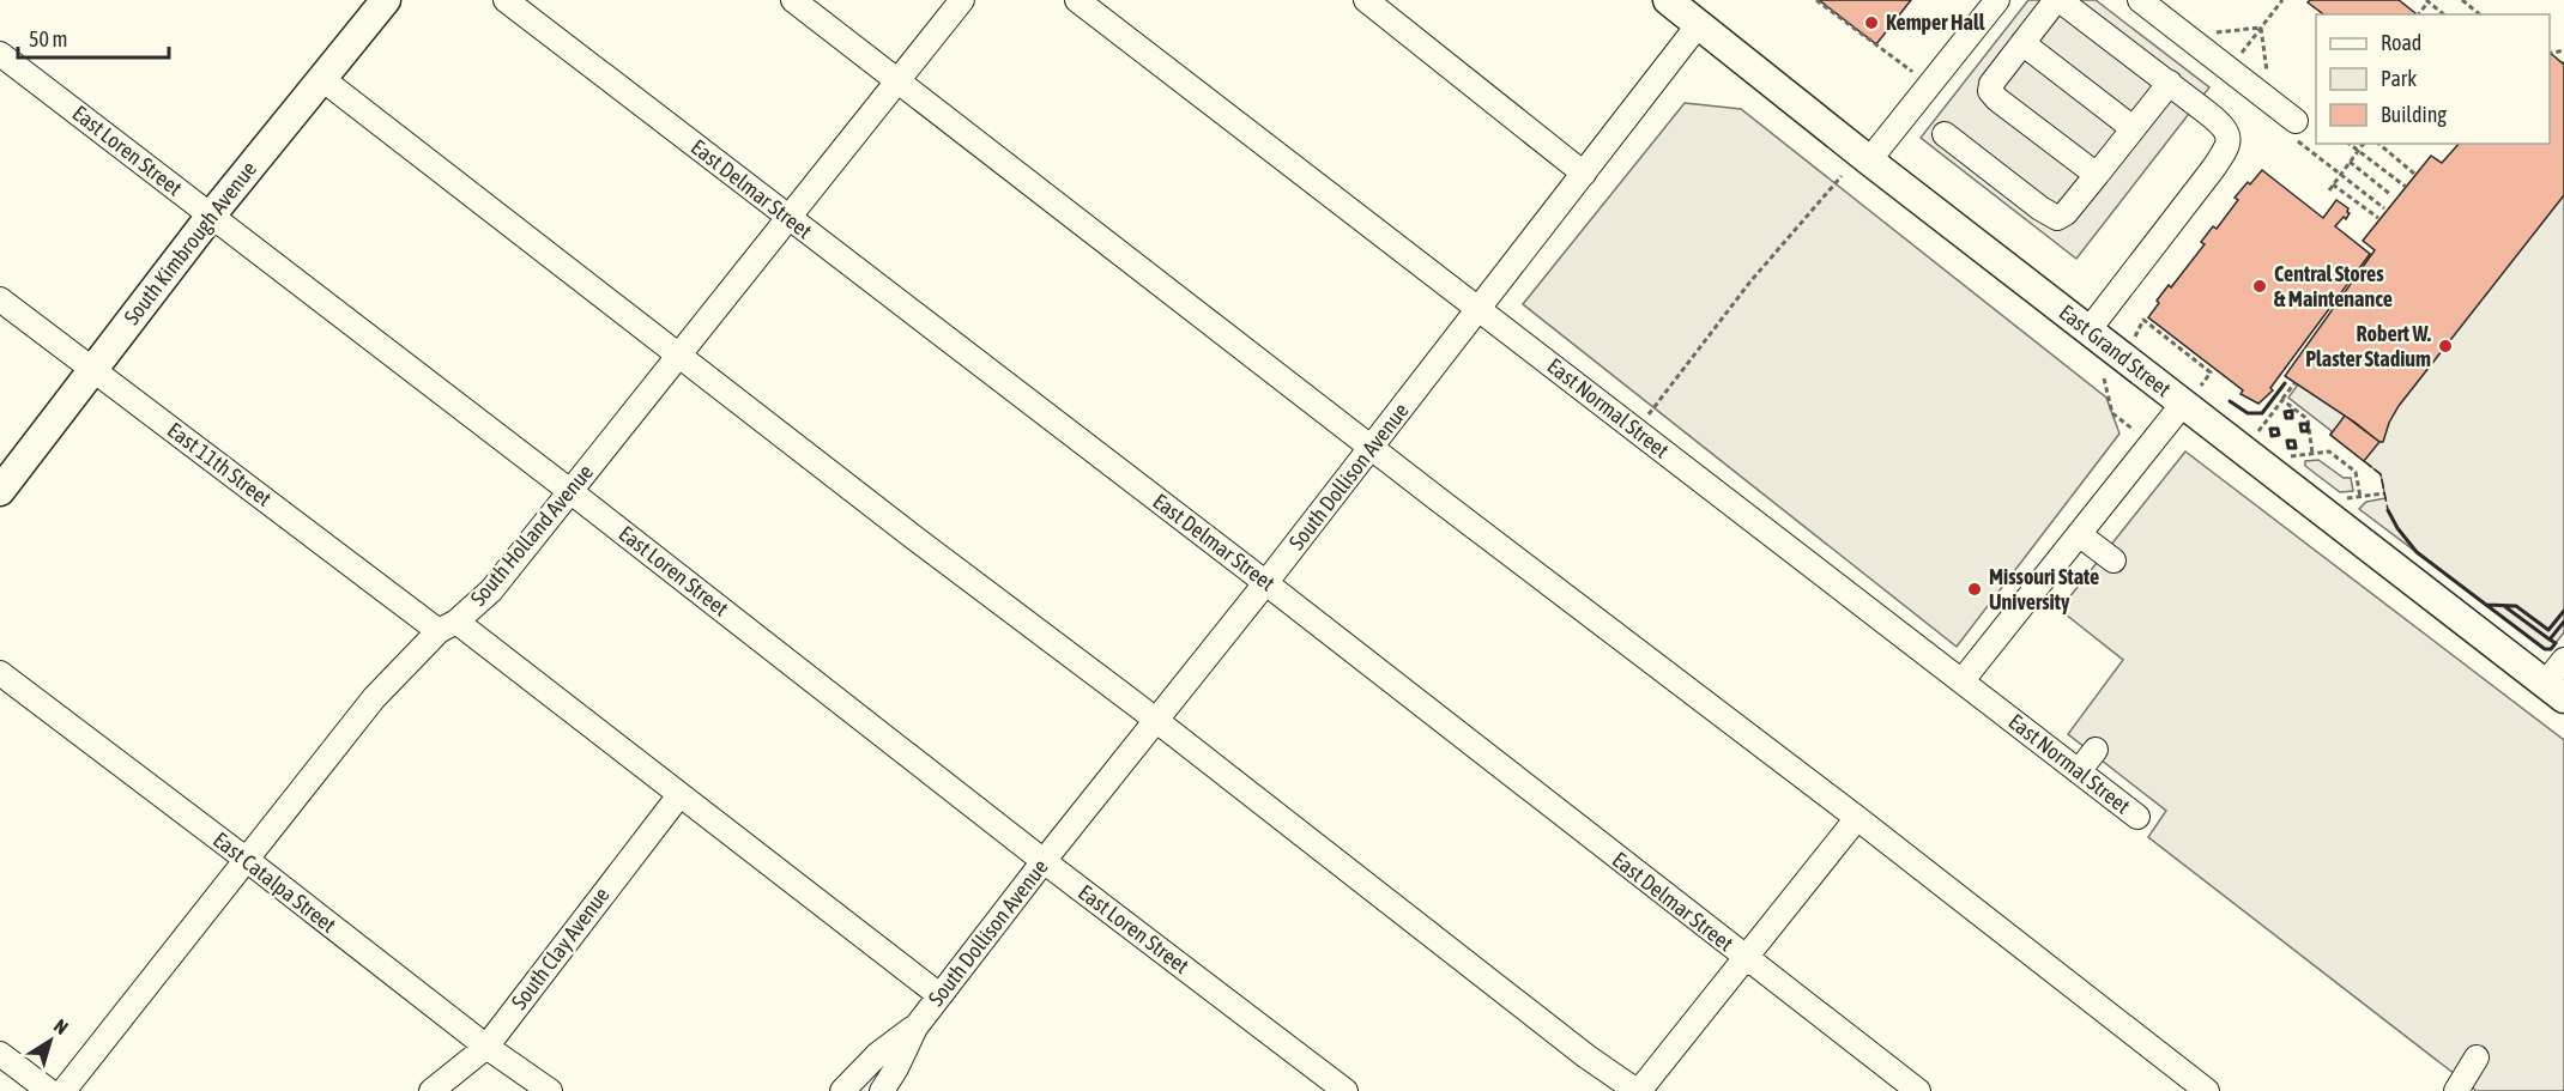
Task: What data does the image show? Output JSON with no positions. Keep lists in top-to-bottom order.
{
  "streets": {
    "main road": ["South Kimbrough Avenue", "East Grand Street"],
    "street": [
      "East Loren Street",
      "East Delmar Street",
      "East Normal Street",
      "East 11th Street",
      "South Dollison Avenue",
      "South Holland Avenue",
      "East Catalpa Street",
      "South Clay Avenue"
    ]
  },
  "crossings": [
    ["East Loren Street", "South Kimbrough Avenue"],
    ["East Loren Street", "South Dollison Avenue"],
    ["East Loren Street", "South Holland Avenue"],
    ["East Delmar Street", "South Dollison Avenue"],
    ["East Delmar Street", "South Holland Avenue"],
    ["South Kimbrough Avenue", "East 11th Street"],
    ["East Grand Street", "South Dollison Avenue"],
    ["East Normal Street", "South Dollison Avenue"],
    ["East 11th Street", "South Dollison Avenue"],
    ["East 11th Street", "South Holland Avenue"],
    ["East 11th Street", "South Clay Avenue"],
    ["South Holland Avenue", "East Catalpa Street"],
    ["East Catalpa Street", "South Clay Avenue"]
  ],
  "places": [
    "Kemper Hall",
    "Central Stores & Maintenance",
    "Robert W. Plaster Stadium",
    "Missouri State University"
  ],
  "legend": ["Road", "Park", "Building"],
  "scale_bar": "50 m",
  "north": "top right"
}
